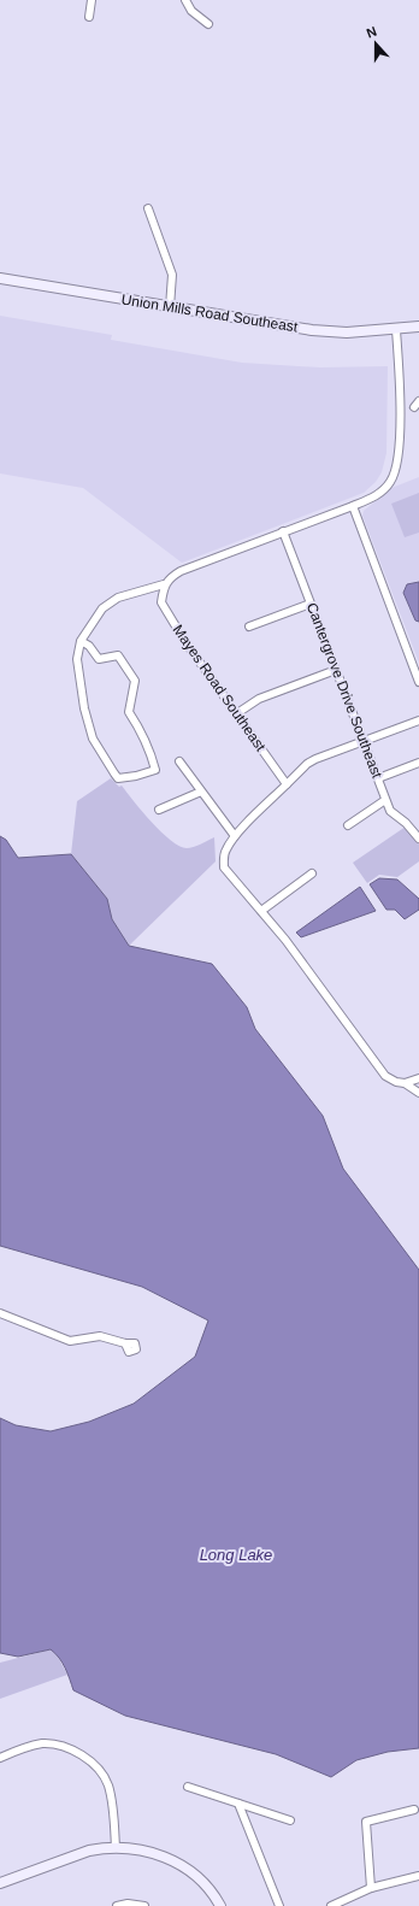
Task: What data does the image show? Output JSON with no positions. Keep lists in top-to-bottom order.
{
  "streets": {
    "street": ["Union Mills Road Southeast", "Mayes Road Southeast", "Cantergrove Drive Southeast"]
  },
  "water": ["Long Lake"],
  "north": "top"
}
